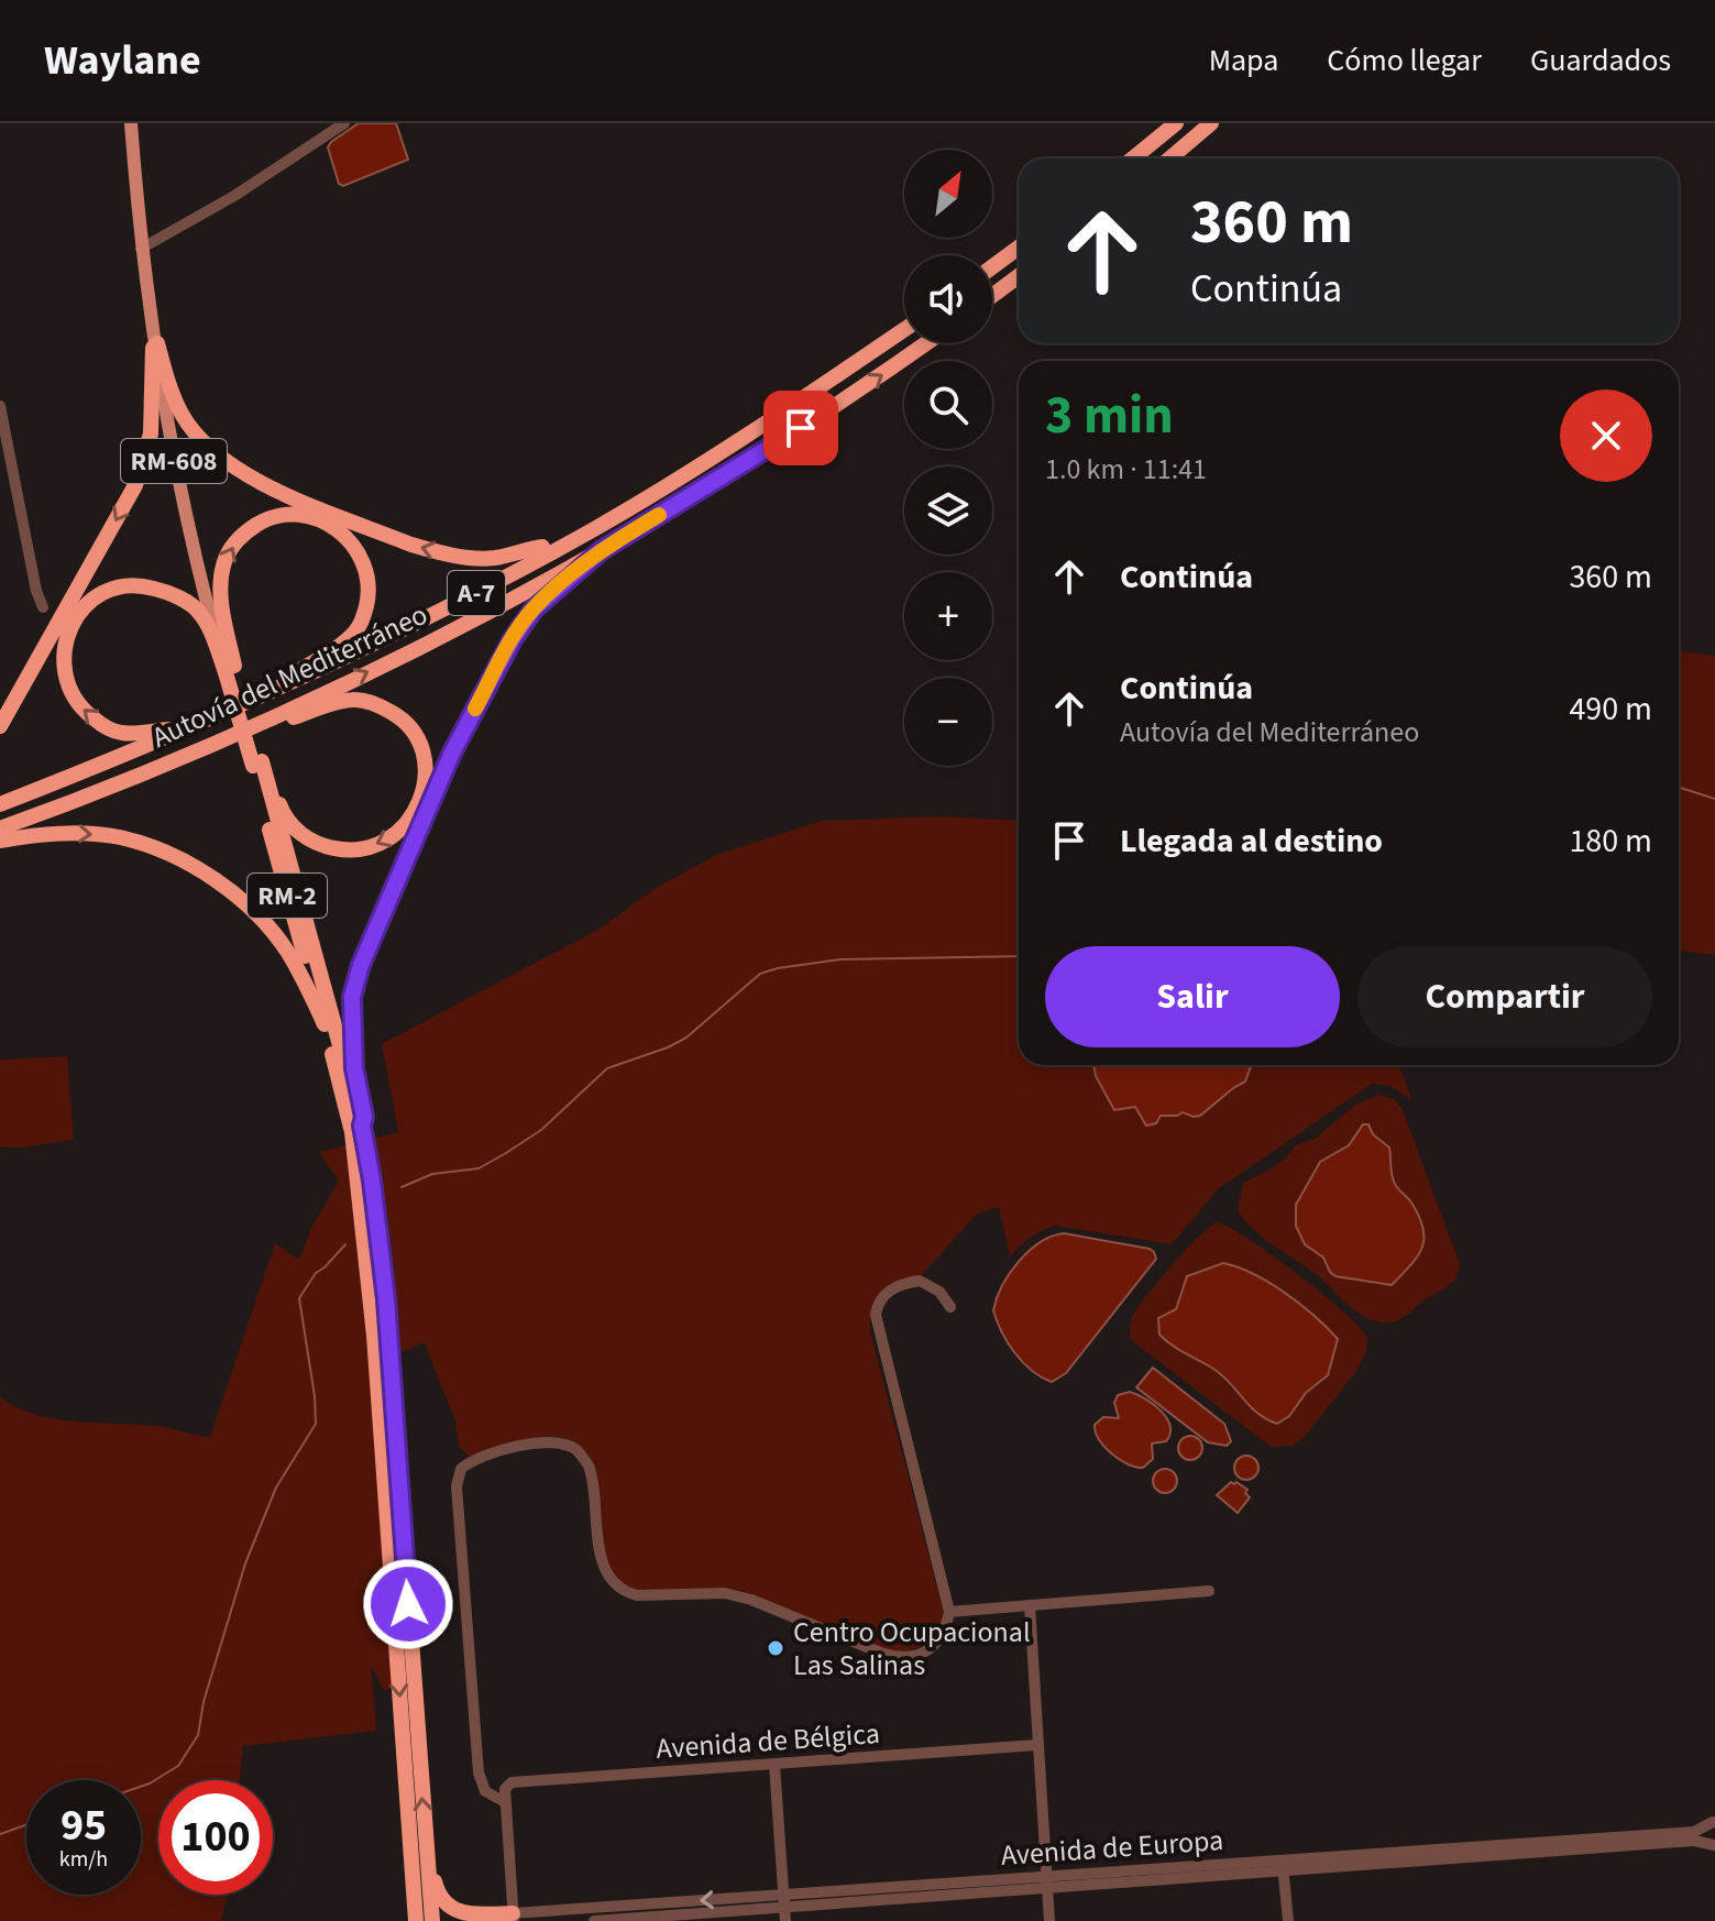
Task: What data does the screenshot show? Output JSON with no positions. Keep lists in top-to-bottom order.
{
  "streets": {
    "highway": ["A-7", "Autovía del Mediterráneo", "RM-2"],
    "street": ["Avenida de Bélgica", "Avenida de Europa"]
  },
  "places": ["Centro Ocupacional Las Salinas"],
  "north": "top right",
  "page": {
    "header": "Waylane",
    "nav": ["Mapa", "Cómo llegar", "Guardados"],
    "map_buttons": ["+", "−"],
    "turn": ["360 m", "Continúa"],
    "heading": ["3 min", "1.0 km · 11:41"],
    "list": [
      {
        "name": "Continúa",
        "value": "360 m"
      },
      {
        "name": "Continúa",
        "note": "Autovía del Mediterráneo",
        "value": "490 m"
      },
      {
        "name": "Llegada al destino",
        "value": "180 m"
      }
    ],
    "buttons": ["Salir", "Compartir"],
    "speed": "95 km/h",
    "limit": "100"
  }
}
